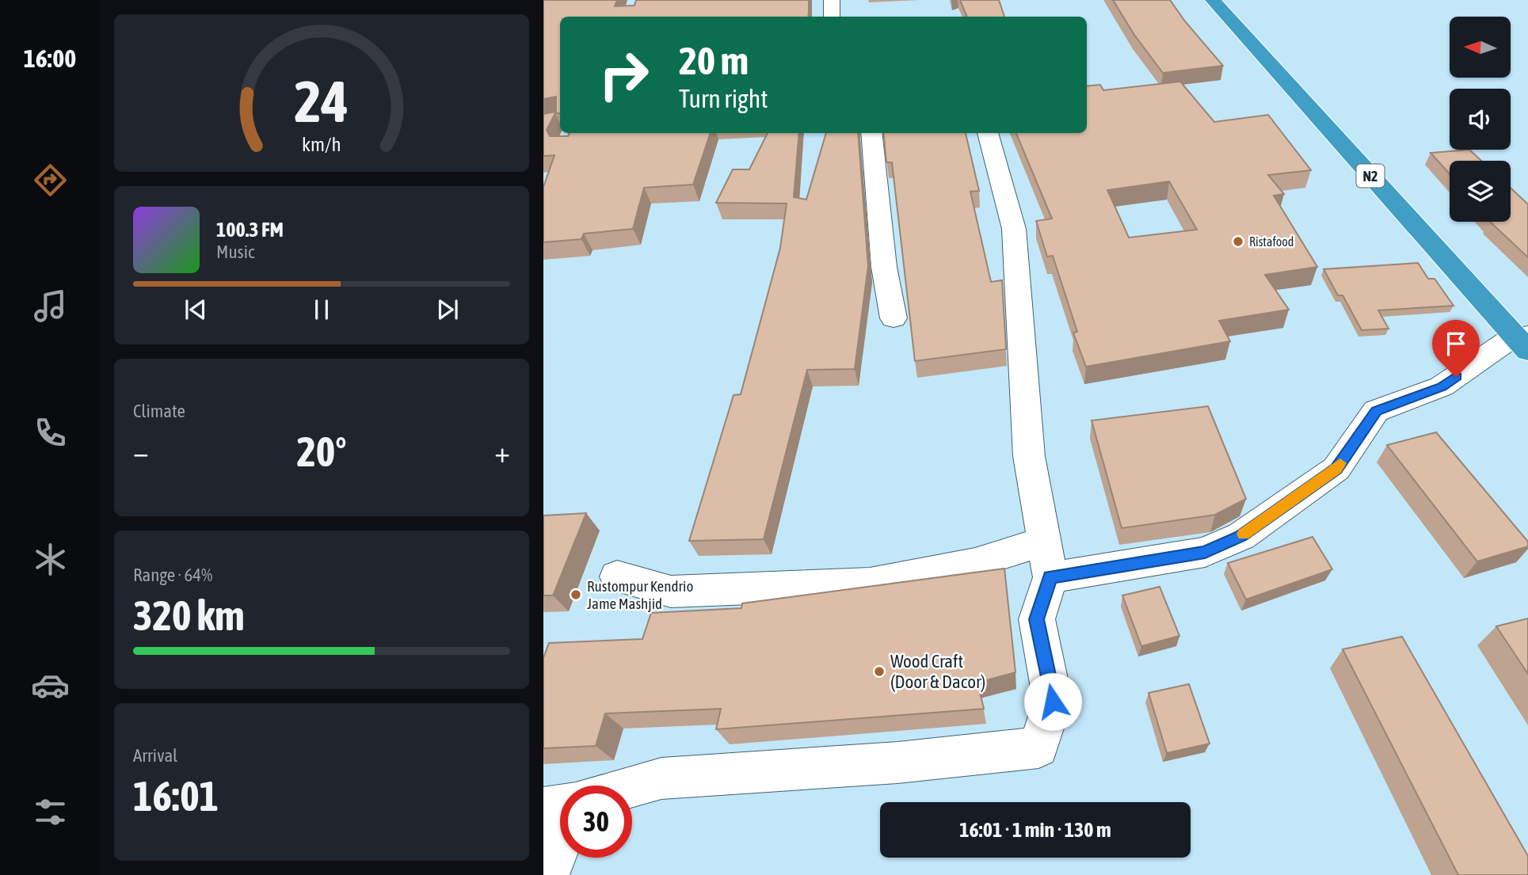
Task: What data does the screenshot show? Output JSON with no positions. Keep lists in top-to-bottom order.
{
  "streets": {
    "highway": ["N2"]
  },
  "places": ["Ristafood", "Rustompur Kendrio Jame Mashjid", "Wood Craft (Door & Dacor)"],
  "north": "left",
  "page": {
    "tabs": "16:00",
    "turn": ["20 m", "Turn right"],
    "song": ["100.3 FM", "Music"],
    "tile": [
      "Climate",
      ["Range · 64%", "320 km"],
      ["Arrival", "16:01"]
    ],
    "heat": ["−", "20°", "+"],
    "limit": "30",
    "trip": "16:01 · 1 min · 130 m",
    "gauge": ["24", "km/h"]
  }
}
